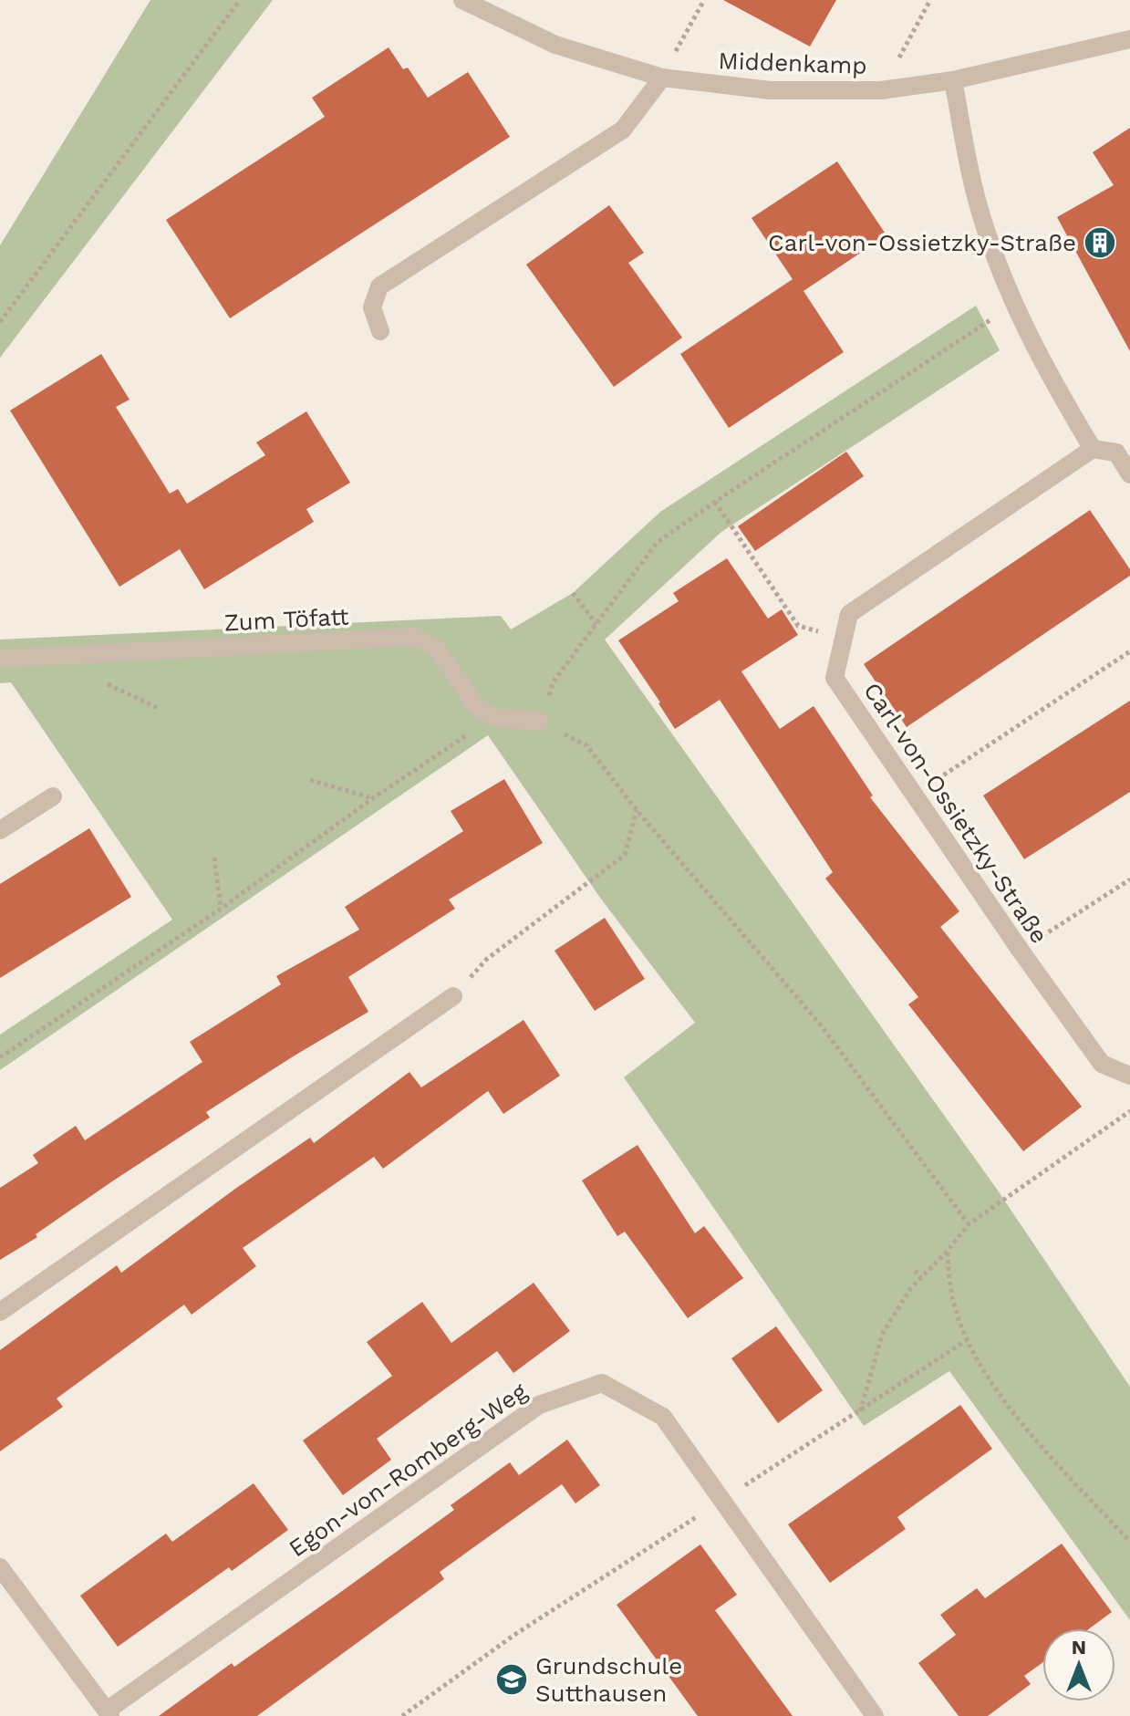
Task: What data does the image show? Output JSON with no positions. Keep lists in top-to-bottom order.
{
  "streets": {
    "street": [
      "Middenkamp",
      "Zum Töfatt",
      "Carl-von-Ossietzky-Straße",
      "Egon-von-Romberg-Weg"
    ]
  },
  "places": {
    "building": ["Carl-von-Ossietzky-Straße"],
    "school or university": ["Grundschule Sutthausen"]
  },
  "north": "top"
}
